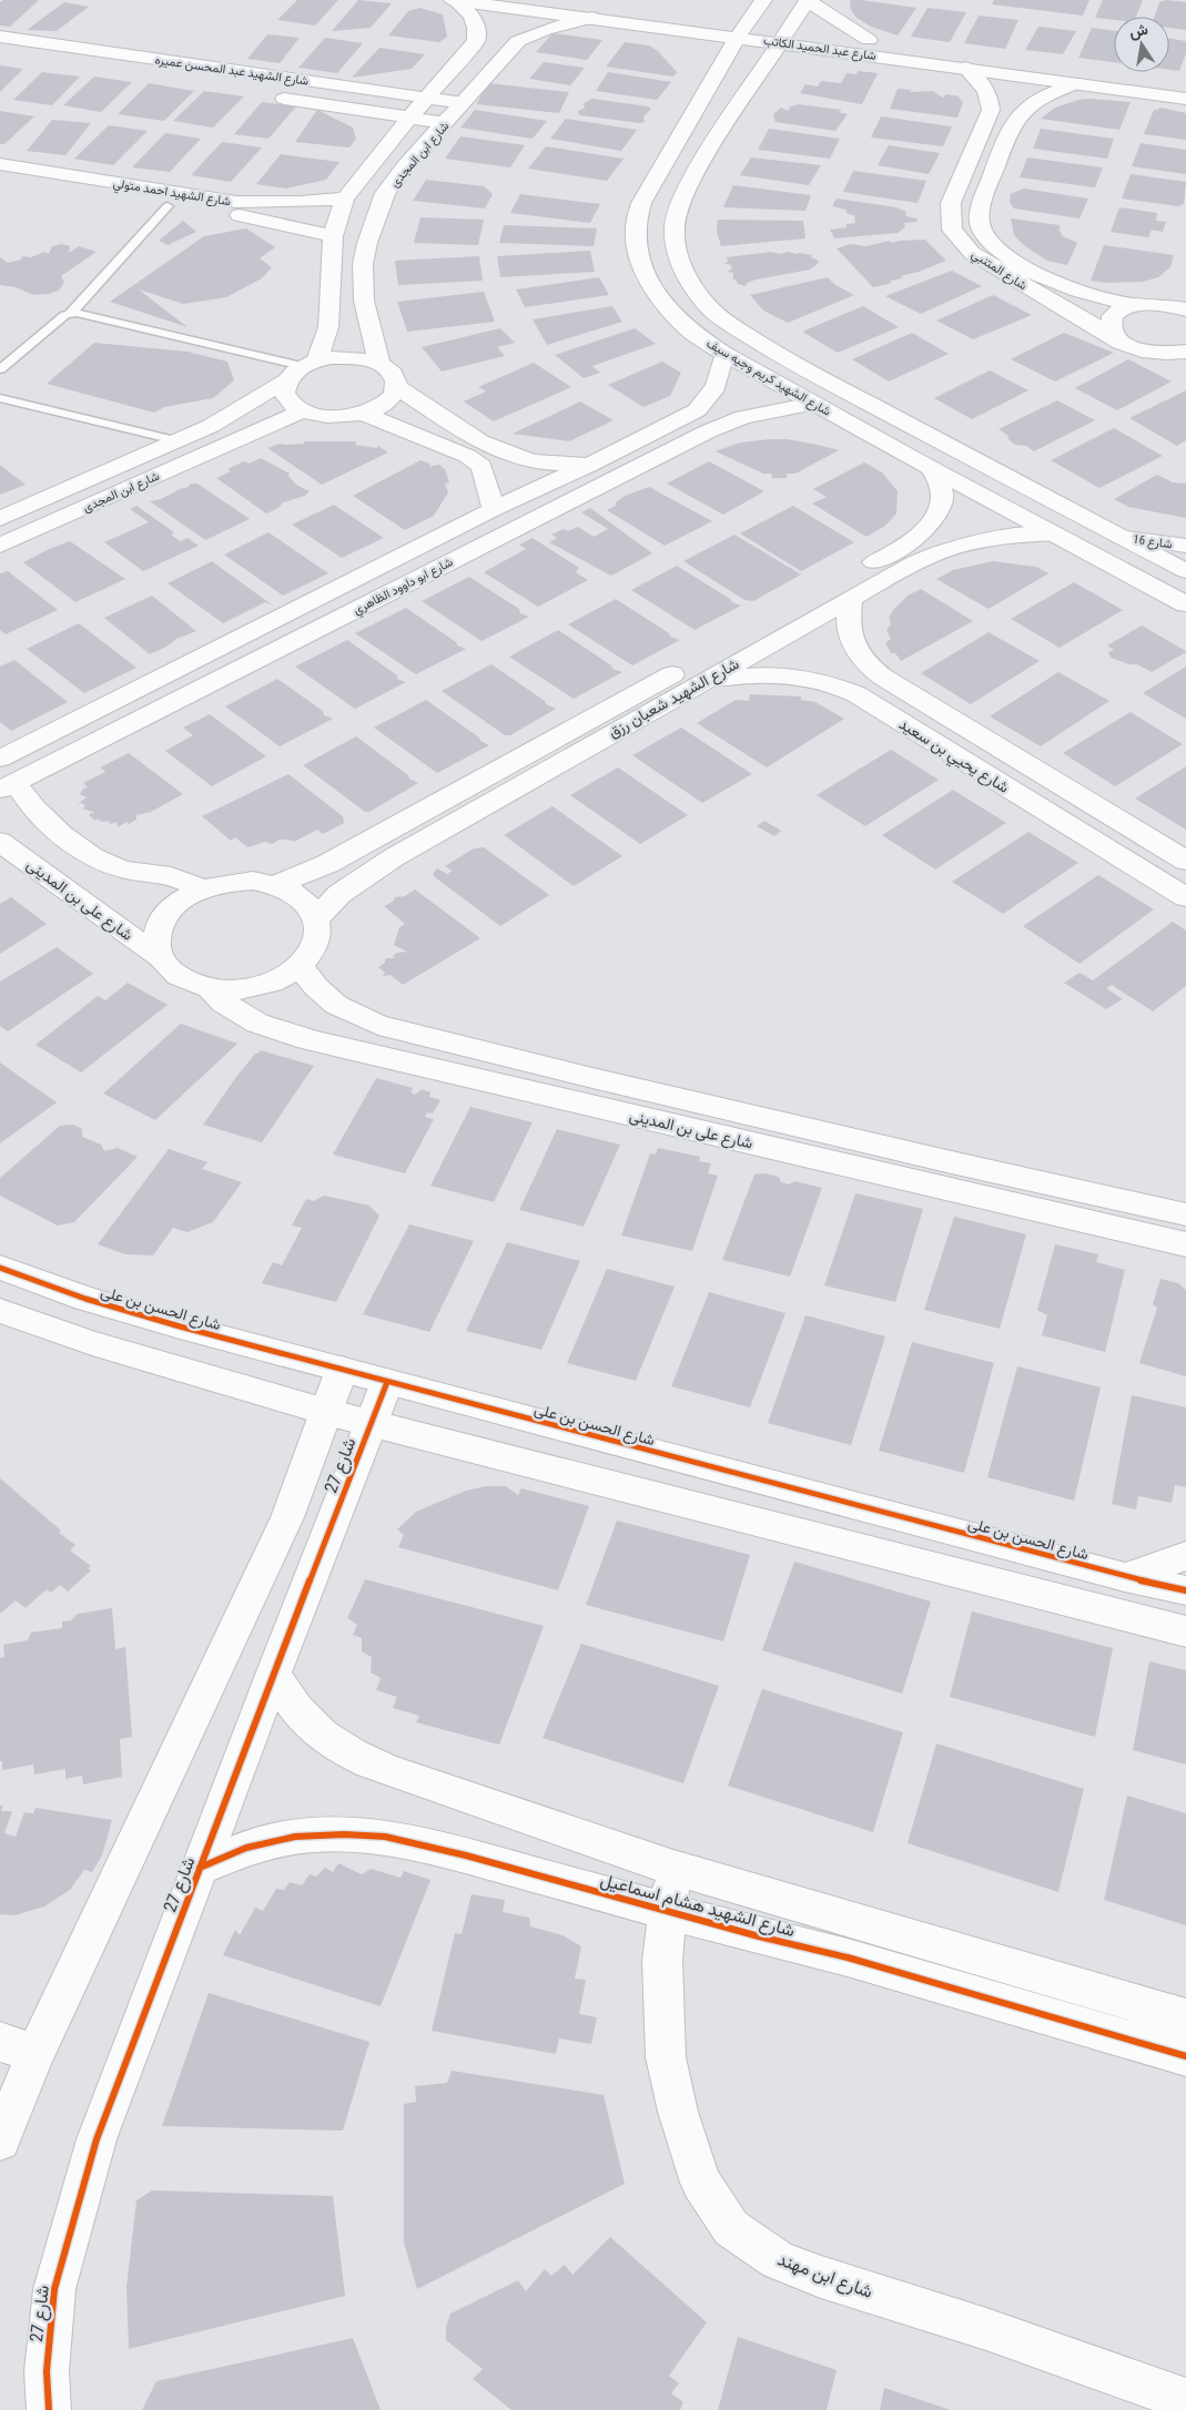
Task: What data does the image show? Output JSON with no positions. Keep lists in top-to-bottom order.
{
  "streets": {
    "street": [
      "شارع عبد الحميد الكاتب",
      "شارع الشهيد عبد المحسن عميره",
      "شارع ابن المجدى",
      "شارع الشهيد احمد متولي",
      "شارع المتنبي",
      "شارع الشهيد كريم وجيه سيف",
      "شارع 16",
      "شارع ابو داوود الظاهري",
      "شارع الشهيد شعبان رزق",
      "شارع يحيي بن سعيد",
      "شارع على بن المدينى",
      "شارع الحسن بن على",
      "شارع 27",
      "شارع الشهيد هشام اسماعيل",
      "شارع ابن مهند"
    ]
  },
  "crossings": [
    ["شارع عبد الحميد الكاتب", "شارع ابن المجدى"],
    ["شارع عبد الحميد الكاتب", "شارع المتنبي"],
    ["شارع عبد الحميد الكاتب", "شارع الشهيد كريم وجيه سيف"],
    ["شارع الشهيد عبد المحسن عميره", "شارع ابن المجدى"],
    ["شارع ابن المجدى", "شارع الشهيد احمد متولي"],
    ["شارع الشهيد كريم وجيه سيف", "شارع 16"],
    ["شارع الشهيد كريم وجيه سيف", "شارع ابو داوود الظاهري"],
    ["شارع الشهيد كريم وجيه سيف", "شارع الشهيد شعبان رزق"],
    ["شارع الشهيد شعبان رزق", "شارع يحيي بن سعيد"],
    ["شارع الشهيد شعبان رزق", "شارع على بن المدينى"],
    ["شارع الحسن بن على", "شارع 27"],
    ["شارع 27", "شارع الشهيد هشام اسماعيل"],
    ["شارع الشهيد هشام اسماعيل", "شارع ابن مهند"]
  ],
  "north": "top"
}
